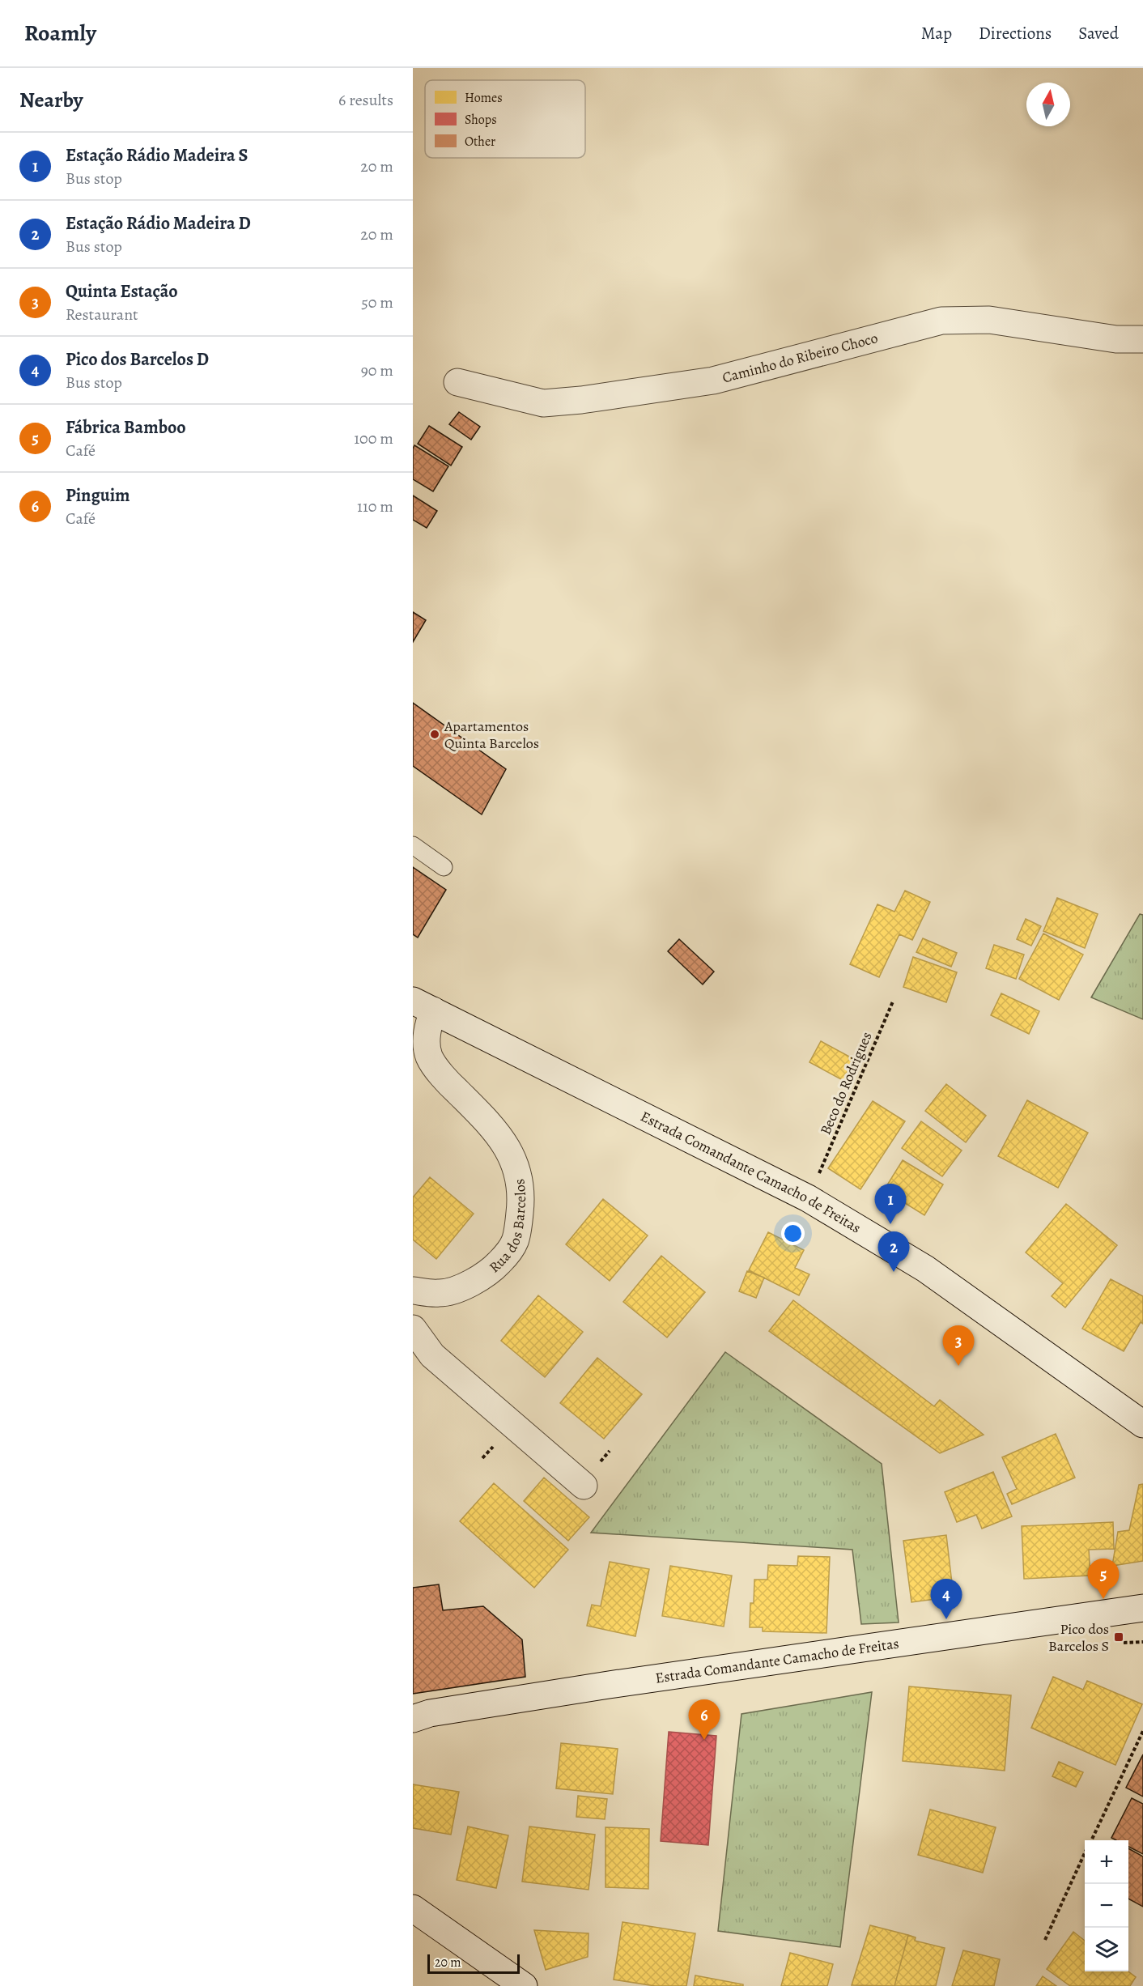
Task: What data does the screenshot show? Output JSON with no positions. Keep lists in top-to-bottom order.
{
  "streets": {
    "main road": ["Caminho do Ribeiro Choco", "Estrada Comandante Camacho de Freitas", "Rua dos Barcelos"],
    "path": ["Beco do Rodrigues"]
  },
  "crossings": [
    ["Estrada Comandante Camacho de Freitas", "Rua dos Barcelos"]
  ],
  "places": {
    "other": ["Apartamentos Quinta Barcelos"],
    "transit": ["Pico dos Barcelos S"]
  },
  "legend": ["Homes", "Shops", "Other"],
  "scale_bar": "20 m",
  "north": "top",
  "page": {
    "header": "Roamly",
    "nav": ["Map", "Directions", "Saved"],
    "heading": ["Nearby", "6 results"],
    "list": [
      {
        "mark": "1",
        "name": "Estação Rádio Madeira S",
        "note": "Bus stop",
        "value": "20 m"
      },
      {
        "mark": "2",
        "name": "Estação Rádio Madeira D",
        "note": "Bus stop",
        "value": "20 m"
      },
      {
        "mark": "3",
        "name": "Quinta Estação",
        "note": "Restaurant",
        "value": "50 m"
      },
      {
        "mark": "4",
        "name": "Pico dos Barcelos D",
        "note": "Bus stop",
        "value": "90 m"
      },
      {
        "mark": "5",
        "name": "Fábrica Bamboo",
        "note": "Café",
        "value": "100 m"
      },
      {
        "mark": "6",
        "name": "Pinguim",
        "note": "Café",
        "value": "110 m"
      }
    ],
    "pins": [
      "1",
      "2",
      "3",
      "5",
      "4",
      "6"
    ],
    "map_buttons": ["+", "−"],
    "scale": "20 m"
  }
}
